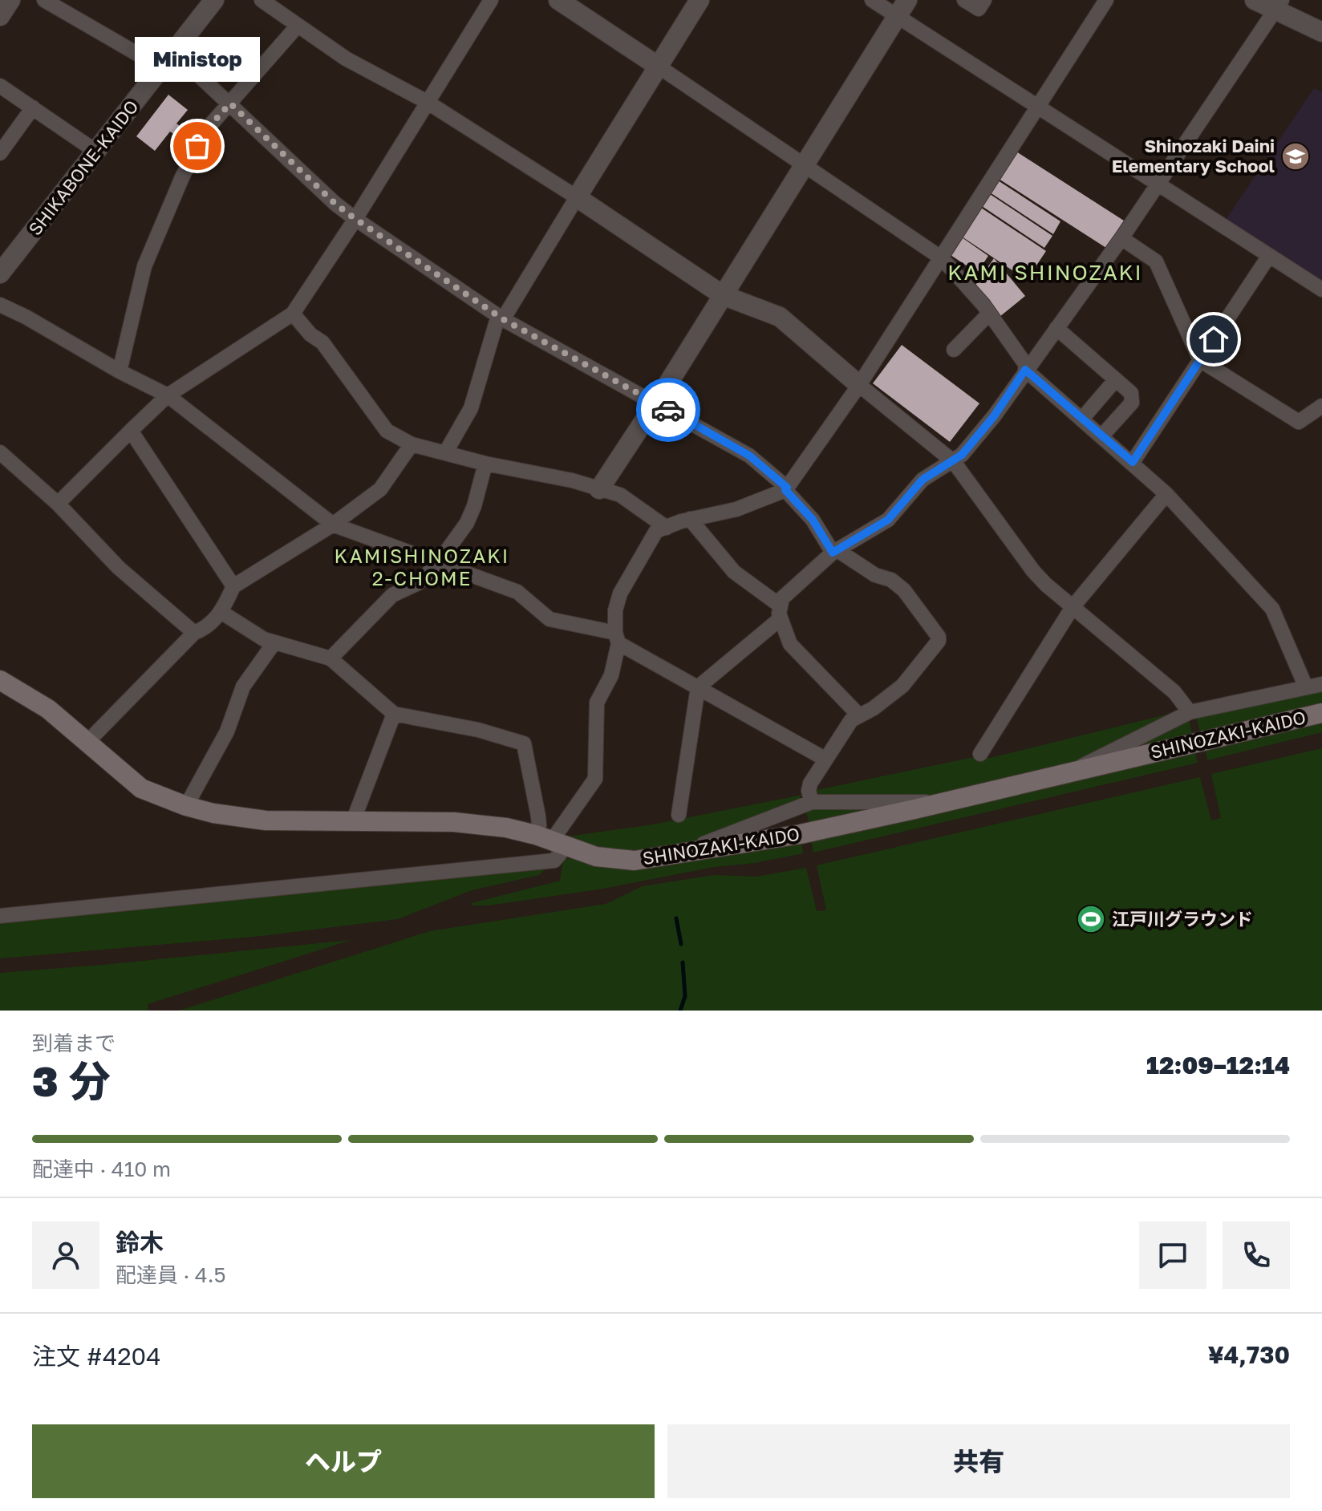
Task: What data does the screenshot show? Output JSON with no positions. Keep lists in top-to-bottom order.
{
  "streets": {
    "main road": ["SHINOZAKI-KAIDO"],
    "street": ["SHIKABONE-KAIDO"]
  },
  "districts": ["KAMI SHINOZAKI", "KAMISHINOZAKI 2-CHOME"],
  "places": {
    "other": ["Ministop"],
    "school or university": ["Shinozaki Daini Elementary School"],
    "sports": ["江戸川グラウンド"]
  },
  "page": {
    "bubble": "Ministop",
    "heading": ["3 分", "到着まで", "12:09–12:14"],
    "panel": [
      "鈴木",
      "配達員 · 4.5",
      "注文 #4204",
      "¥4,730"
    ],
    "bar": "配達中 · 410 m",
    "buttons": ["ヘルプ", "共有"]
  }
}
